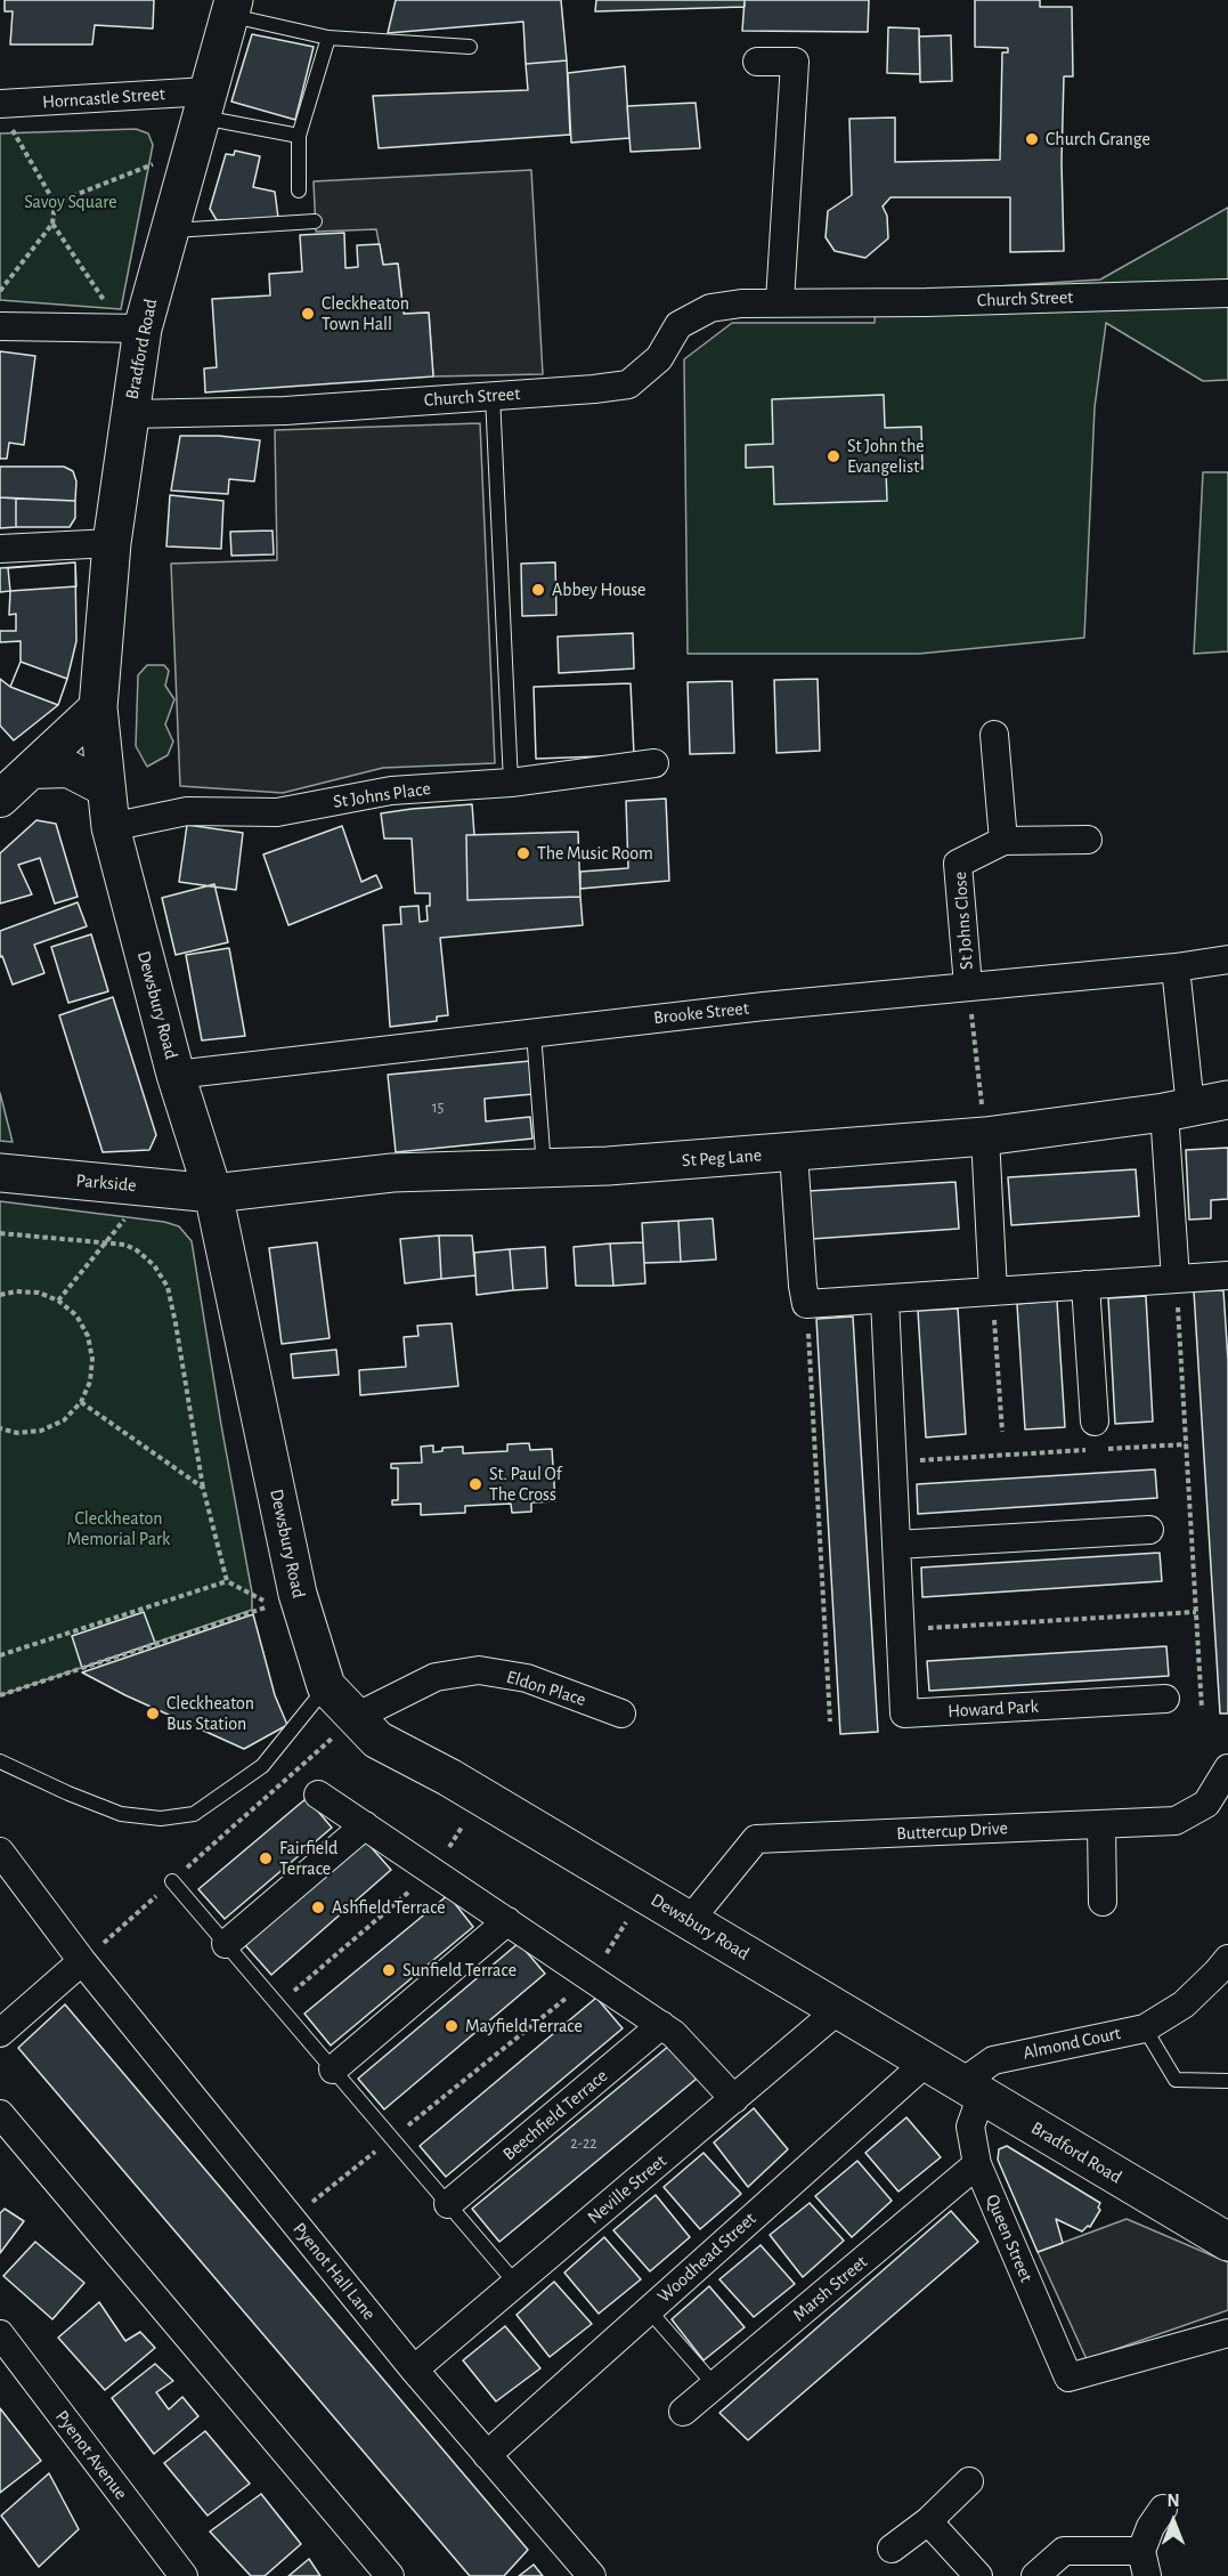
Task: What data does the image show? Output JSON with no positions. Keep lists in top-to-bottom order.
{
  "streets": {
    "main road": [
      "Bradford Road",
      "Dewsbury Road",
      "St Peg Lane",
      "Parkside"
    ],
    "street": [
      "Horncastle Street",
      "Church Street",
      "St Johns Place",
      "St Johns Close",
      "Brooke Street",
      "Eldon Place",
      "Howard Park",
      "Buttercup Drive",
      "Almond Court",
      "Beechfield Terrace",
      "Neville Street",
      "Queen Street",
      "Woodhead Street",
      "Pyenot Hall Lane",
      "Marsh Street",
      "Pyenot Avenue"
    ]
  },
  "crossings": [
    ["Horncastle Street", "Bradford Road"],
    ["Church Street", "Bradford Road"],
    ["Bradford Road", "Dewsbury Road"],
    ["Bradford Road", "Almond Court"],
    ["Bradford Road", "Queen Street"],
    ["Bradford Road", "Woodhead Street"],
    ["St Johns Place", "Dewsbury Road"],
    ["St Johns Close", "Brooke Street"],
    ["Dewsbury Road", "Brooke Street"],
    ["Dewsbury Road", "St Peg Lane"],
    ["Dewsbury Road", "Parkside"],
    ["Dewsbury Road", "Eldon Place"],
    ["Dewsbury Road", "Buttercup Drive"],
    ["Dewsbury Road", "Neville Street"],
    ["Dewsbury Road", "Woodhead Street"],
    ["St Peg Lane", "Parkside"],
    ["Almond Court", "Queen Street"],
    ["Neville Street", "Pyenot Hall Lane"],
    ["Queen Street", "Marsh Street"],
    ["Woodhead Street", "Pyenot Hall Lane"]
  ],
  "parks": ["Savoy Square", "Cleckheaton Memorial Park"],
  "places": [
    "Church Grange",
    "Cleckheaton Town Hall",
    "St John the Evangelist",
    "Abbey House",
    "The Music Room",
    "St. Paul Of The Cross",
    "Cleckheaton Bus Station",
    "Fairfield Terrace",
    "Ashfield Terrace",
    "Sunfield Terrace",
    "Mayfield Terrace"
  ],
  "house_numbers": ["15", "2-22"],
  "north": "top"
}
